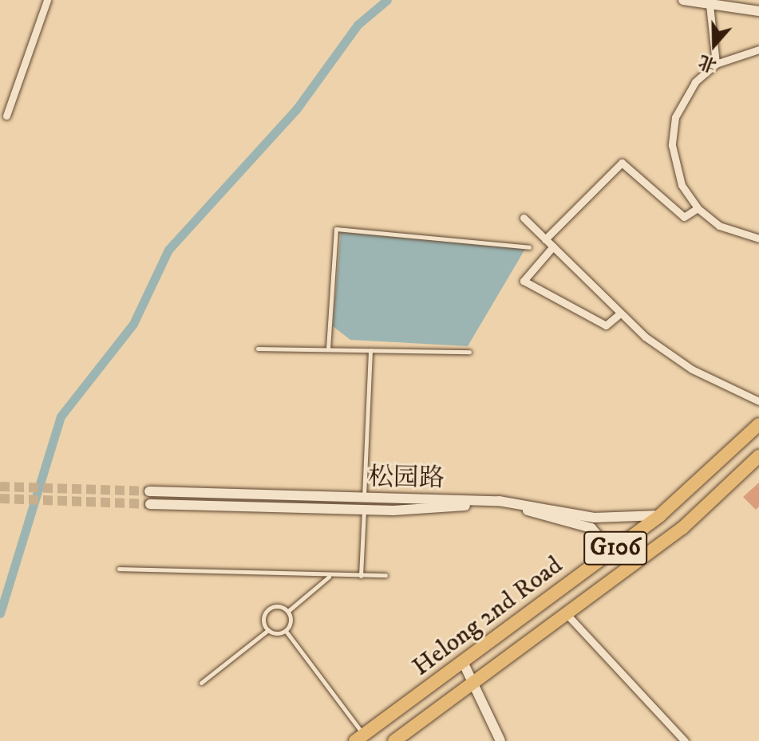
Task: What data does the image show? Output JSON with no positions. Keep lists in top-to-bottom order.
{
  "streets": {
    "highway": ["G106", "Helong 2nd Road"],
    "street": ["松园路"]
  },
  "crossings": [
    ["松园路", "Helong 2nd Road"]
  ],
  "north": "bottom"
}
